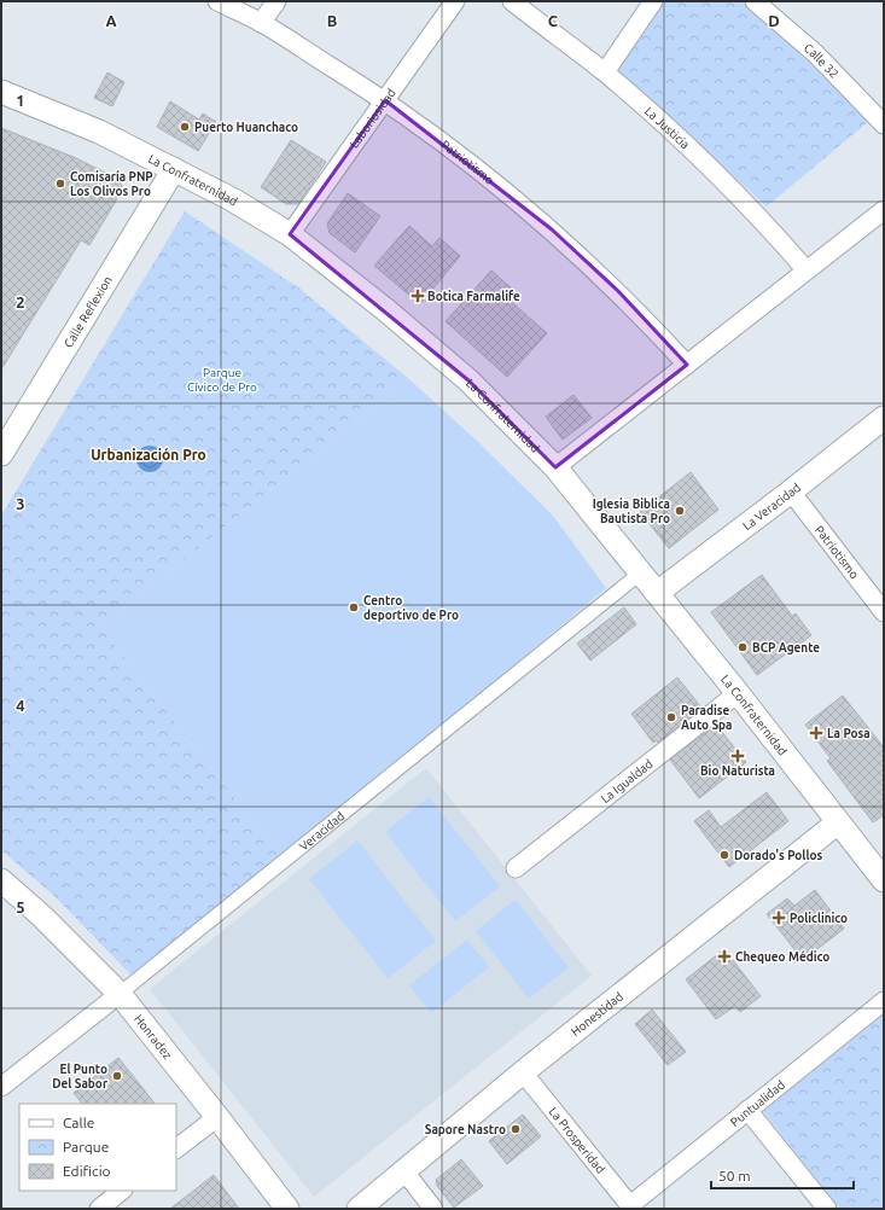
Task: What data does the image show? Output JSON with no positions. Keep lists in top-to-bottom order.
{
  "streets": {
    "street": [
      "Calle 32",
      "Laboriosidad",
      "La Justicia",
      "Patriotismo",
      "La Confraternidad",
      "Calle Reflexion",
      "La Veracidad",
      "La Igualdad",
      "Veracidad",
      "Honestidad",
      "Honradez",
      "Puntualidad",
      "La Prosperidad"
    ]
  },
  "crossings": [
    ["Laboriosidad", "Patriotismo"],
    ["Laboriosidad", "La Confraternidad"],
    ["Patriotismo", "La Veracidad"],
    ["La Confraternidad", "Calle Reflexion"],
    ["La Confraternidad", "La Veracidad"],
    ["La Confraternidad", "La Igualdad"],
    ["La Confraternidad", "Veracidad"],
    ["La Confraternidad", "Honestidad"],
    ["Veracidad", "Honradez"],
    ["Honestidad", "La Prosperidad"],
    ["Puntualidad", "La Prosperidad"]
  ],
  "districts": ["Urbanización Pro"],
  "parks": ["Parque Cívico de Pro"],
  "places": {
    "other": [
      "Puerto Huanchaco",
      "Comisaría PNP Los Olivos Pro",
      "Iglesia Biblica Bautista Pro",
      "Centro deportivo de Pro",
      "BCP Agente",
      "Paradise Auto Spa",
      "Dorado's Pollos",
      "El Punto Del Sabor",
      "Sapore Nastro"
    ],
    "health": [
      "Botica Farmalife",
      "La Posa",
      "Bio Naturista",
      "Policlinico",
      "Chequeo Médico"
    ]
  },
  "legend": ["Calle", "Parque", "Edificio"],
  "scale_bar": "50 m",
  "grid": {
    "columns": [
      "A",
      "B",
      "C",
      "D"
    ],
    "rows": [
      "1",
      "2",
      "3",
      "4",
      "5"
    ]
  }
}
